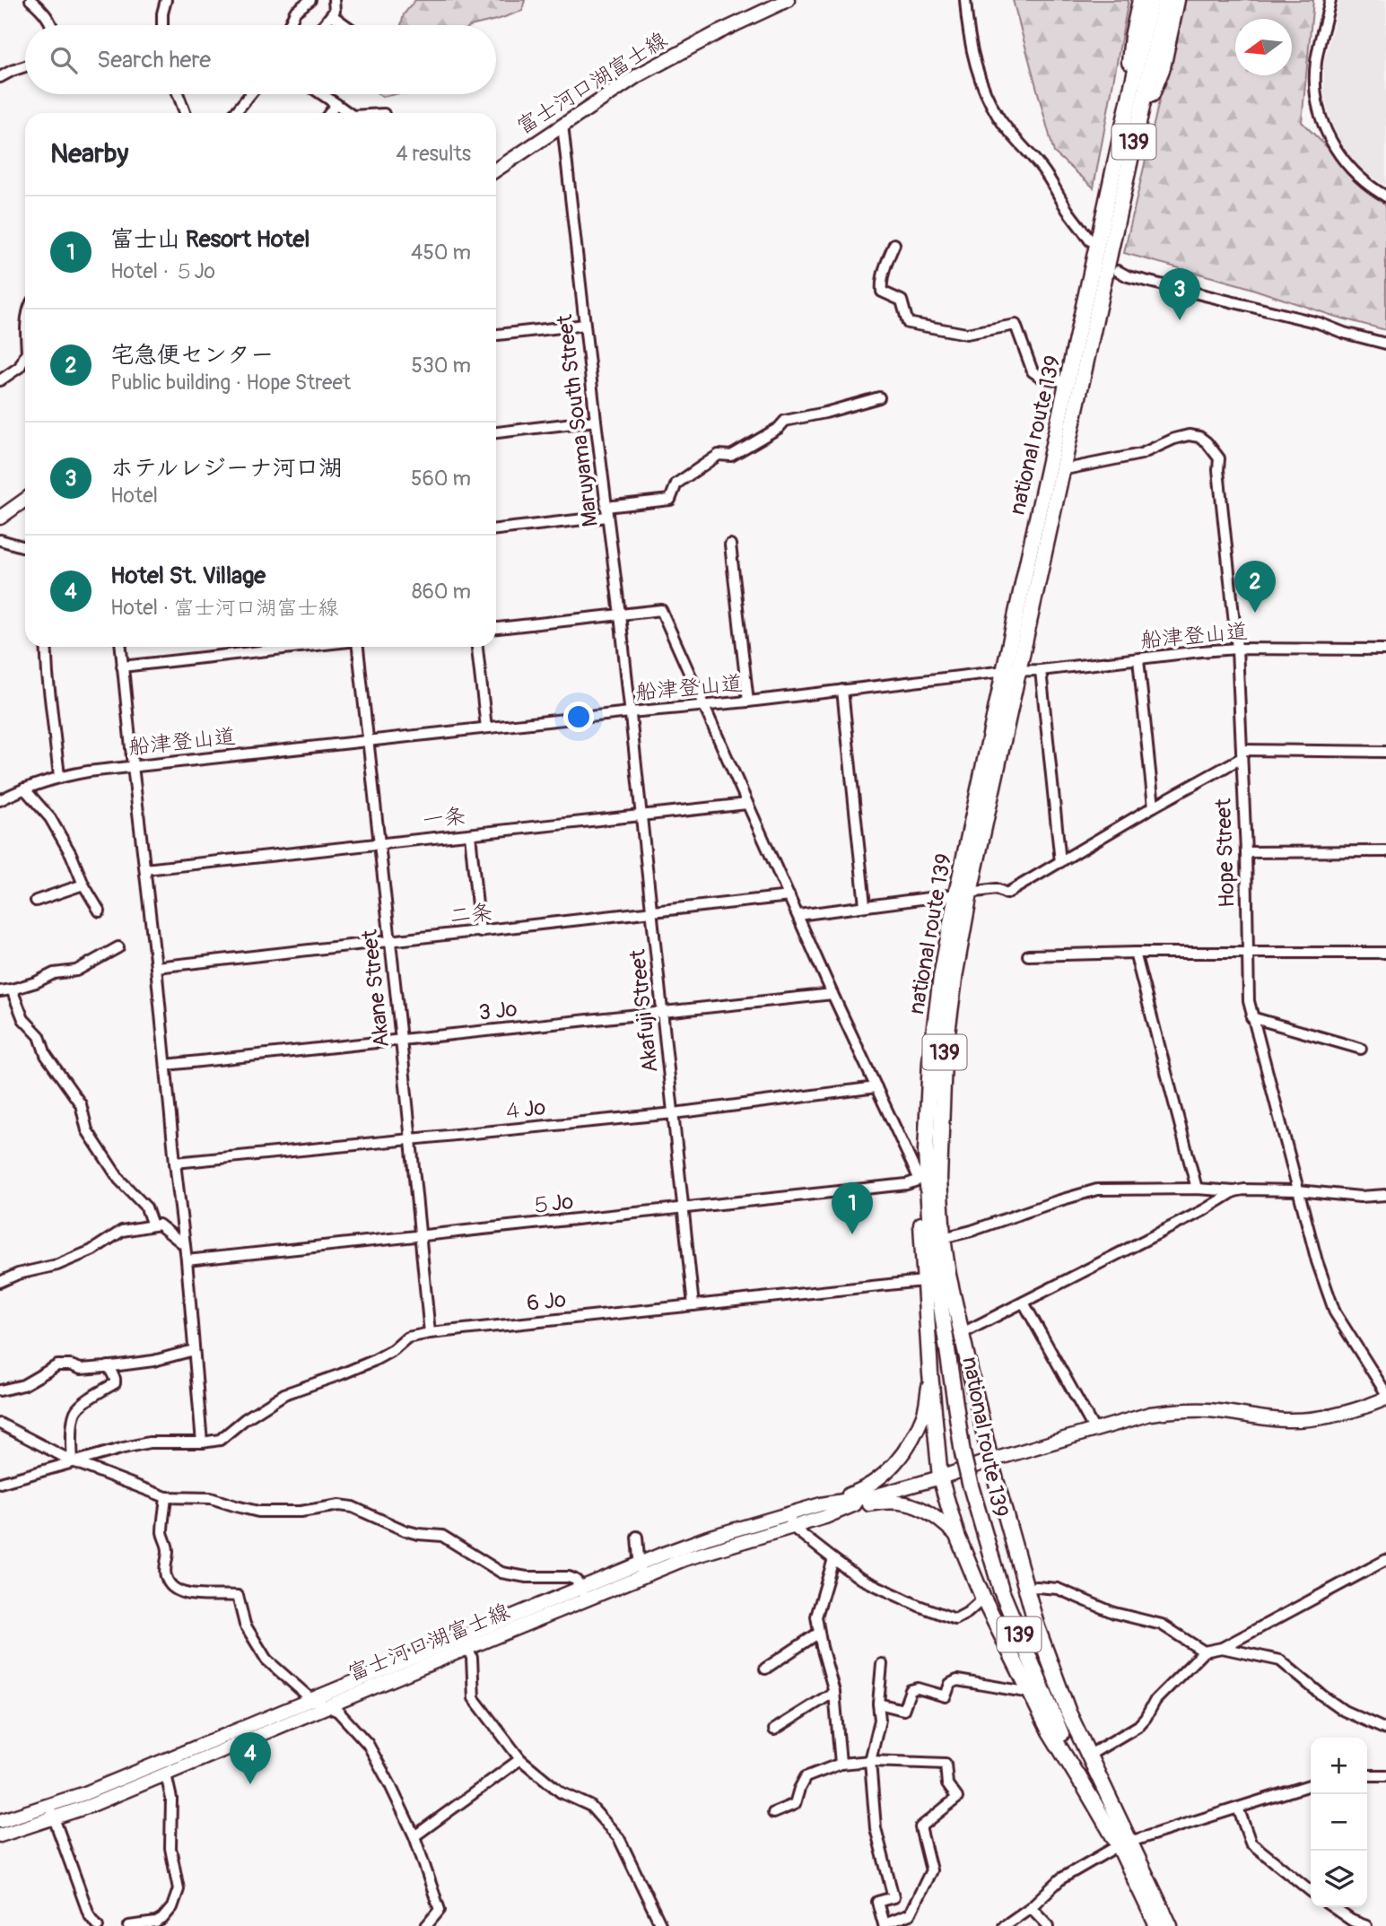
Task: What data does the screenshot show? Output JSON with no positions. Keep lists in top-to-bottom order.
{
  "streets": {
    "highway": ["139", "national route 139"],
    "main road": ["富士河口湖富士線"],
    "street": [
      "Maruyama South Street",
      "船津登山道",
      "一条",
      "Hope Street",
      "二条",
      "Akane Street",
      "3 Jo",
      "Akafuji Street",
      "４Jo",
      "５Jo",
      "6 Jo"
    ]
  },
  "crossings": [
    ["富士河口湖富士線", "Maruyama South Street"],
    ["富士河口湖富士線", "national route 139"],
    ["Maruyama South Street", "船津登山道"],
    ["Maruyama South Street", "Akafuji Street"],
    ["national route 139", "船津登山道"],
    ["national route 139", "Hope Street"],
    ["船津登山道", "Hope Street"],
    ["船津登山道", "Akane Street"],
    ["船津登山道", "Akafuji Street"],
    ["一条", "Akane Street"],
    ["一条", "Akafuji Street"],
    ["二条", "Akane Street"],
    ["二条", "Akafuji Street"],
    ["Akane Street", "3 Jo"],
    ["Akane Street", "４Jo"],
    ["Akane Street", "５Jo"],
    ["Akane Street", "6 Jo"],
    ["3 Jo", "Akafuji Street"],
    ["Akafuji Street", "４Jo"],
    ["Akafuji Street", "５Jo"],
    ["Akafuji Street", "6 Jo"]
  ],
  "north": "left",
  "page": {
    "search": "Search here",
    "heading": ["Nearby", "4 results"],
    "list": [
      {
        "mark": "1",
        "name": "富士山 Resort Hotel",
        "note": "Hotel · ５Jo",
        "value": "450 m"
      },
      {
        "mark": "2",
        "name": "宅急便センター",
        "note": "Public building · Hope Street",
        "value": "530 m"
      },
      {
        "mark": "3",
        "name": "ホテルレジーナ河口湖",
        "note": "Hotel",
        "value": "560 m"
      },
      {
        "mark": "4",
        "name": "Hotel St. Village",
        "note": "Hotel · 富士河口湖富士線",
        "value": "860 m"
      }
    ],
    "pins": [
      "3",
      "2",
      "1",
      "4"
    ],
    "map_buttons": ["+", "−"]
  }
}
